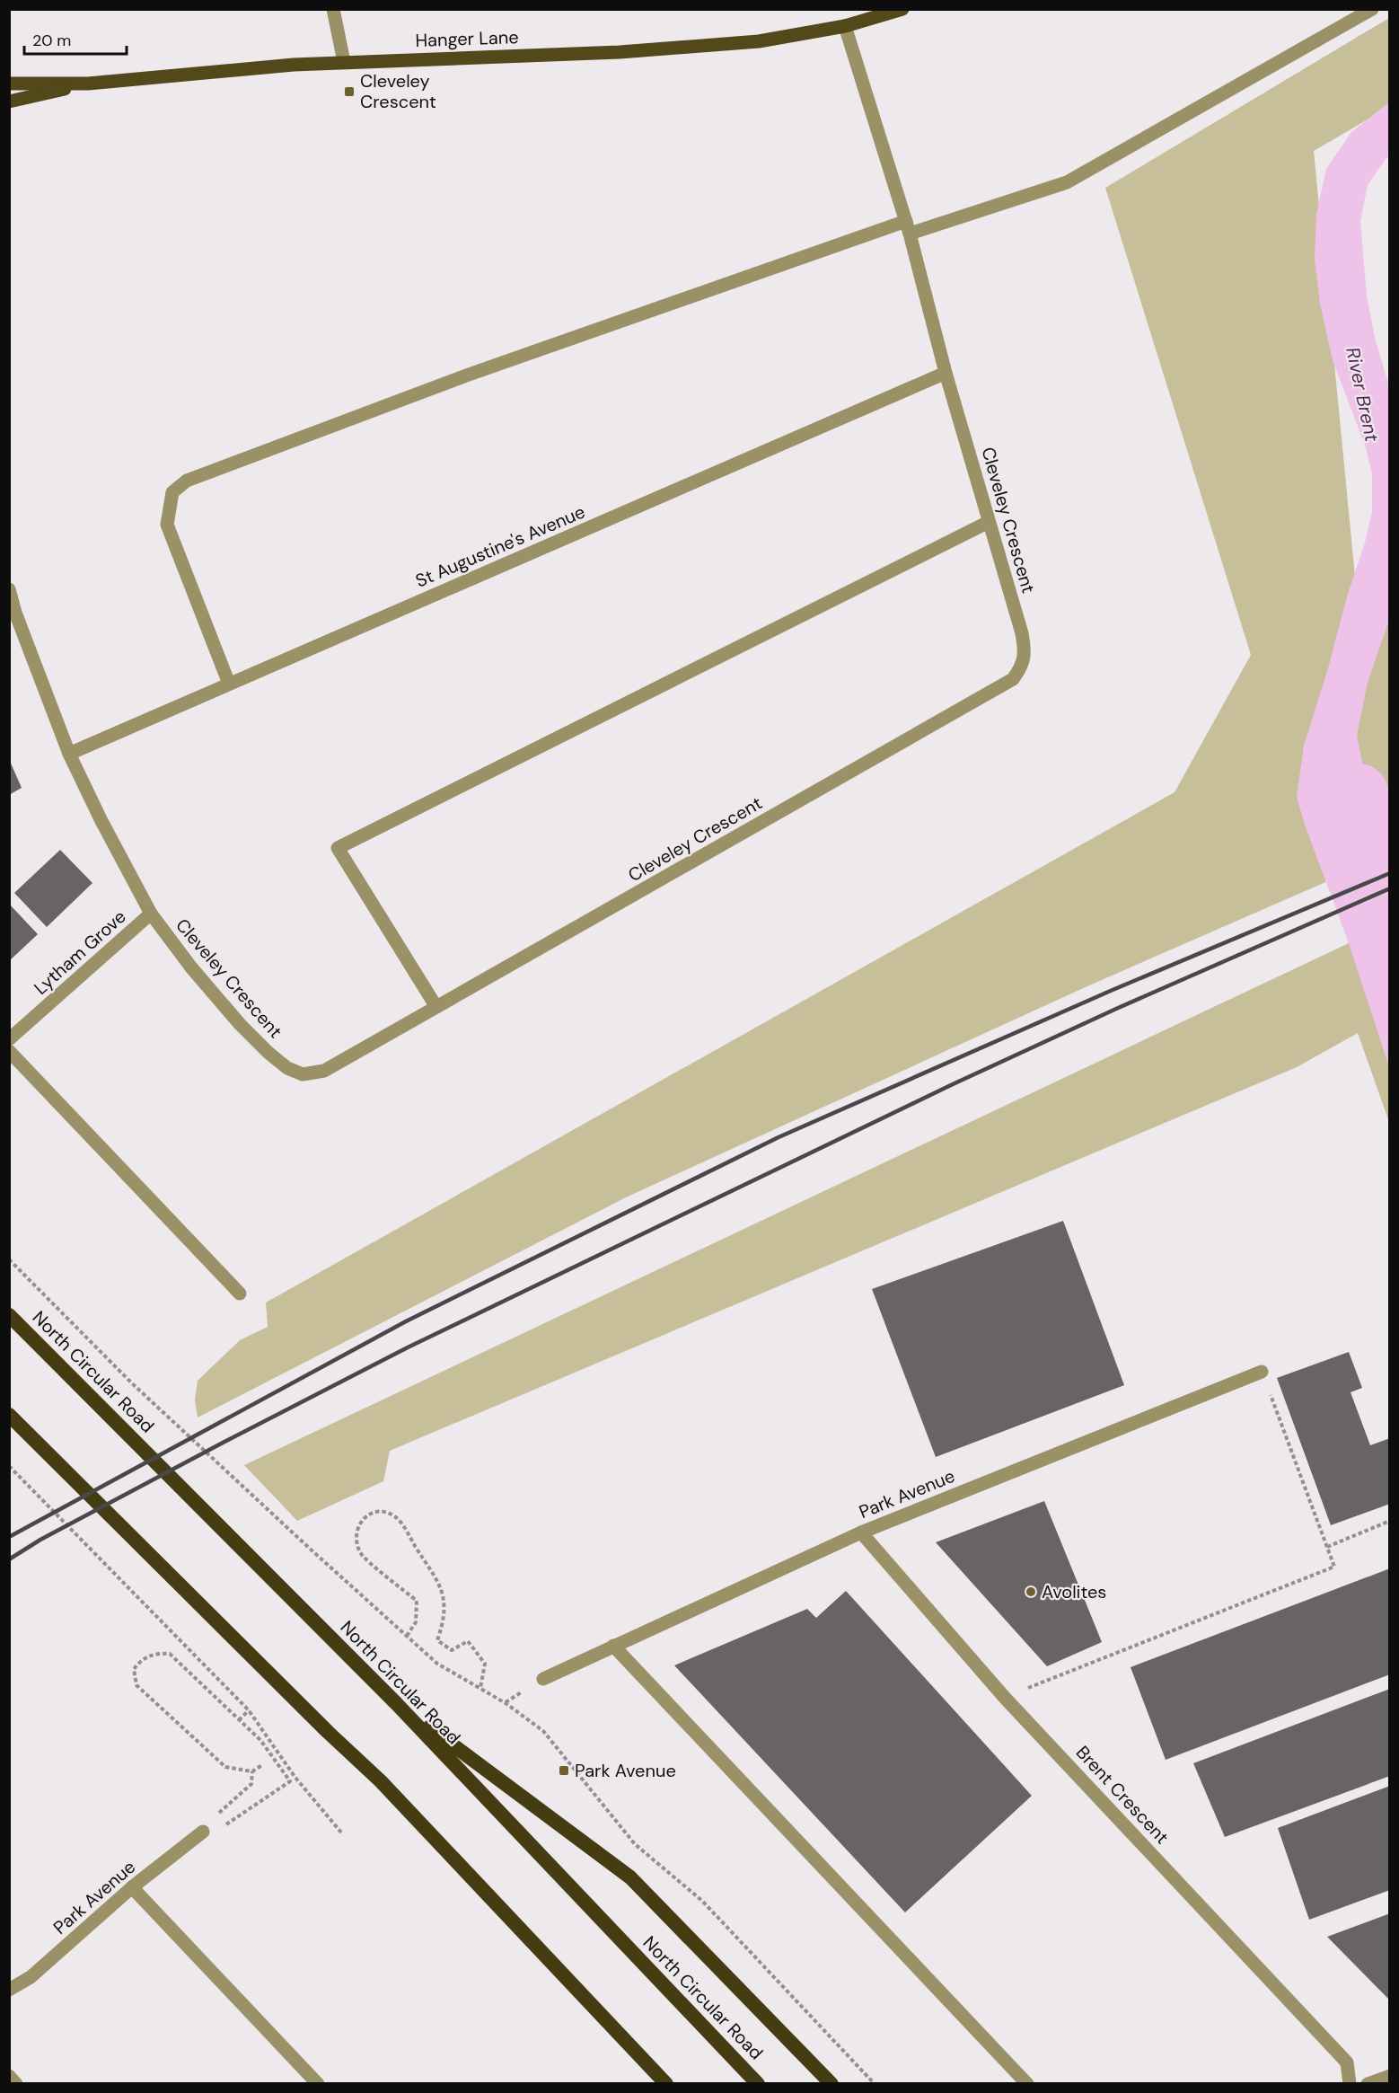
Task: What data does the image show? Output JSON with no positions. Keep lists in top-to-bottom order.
{
  "streets": {
    "highway": ["North Circular Road"],
    "main road": ["Hanger Lane"],
    "street": [
      "Cleveley Crescent",
      "St Augustine's Avenue",
      "Lytham Grove",
      "Park Avenue",
      "Brent Crescent"
    ]
  },
  "crossings": [
    ["Hanger Lane", "Cleveley Crescent"],
    ["Cleveley Crescent", "St Augustine's Avenue"],
    ["Cleveley Crescent", "Lytham Grove"],
    ["Park Avenue", "Brent Crescent"]
  ],
  "water": ["River Brent"],
  "places": {
    "transit": ["Cleveley Crescent", "Park Avenue"],
    "other": ["Avolites"]
  },
  "scale_bar": "20 m"
}
